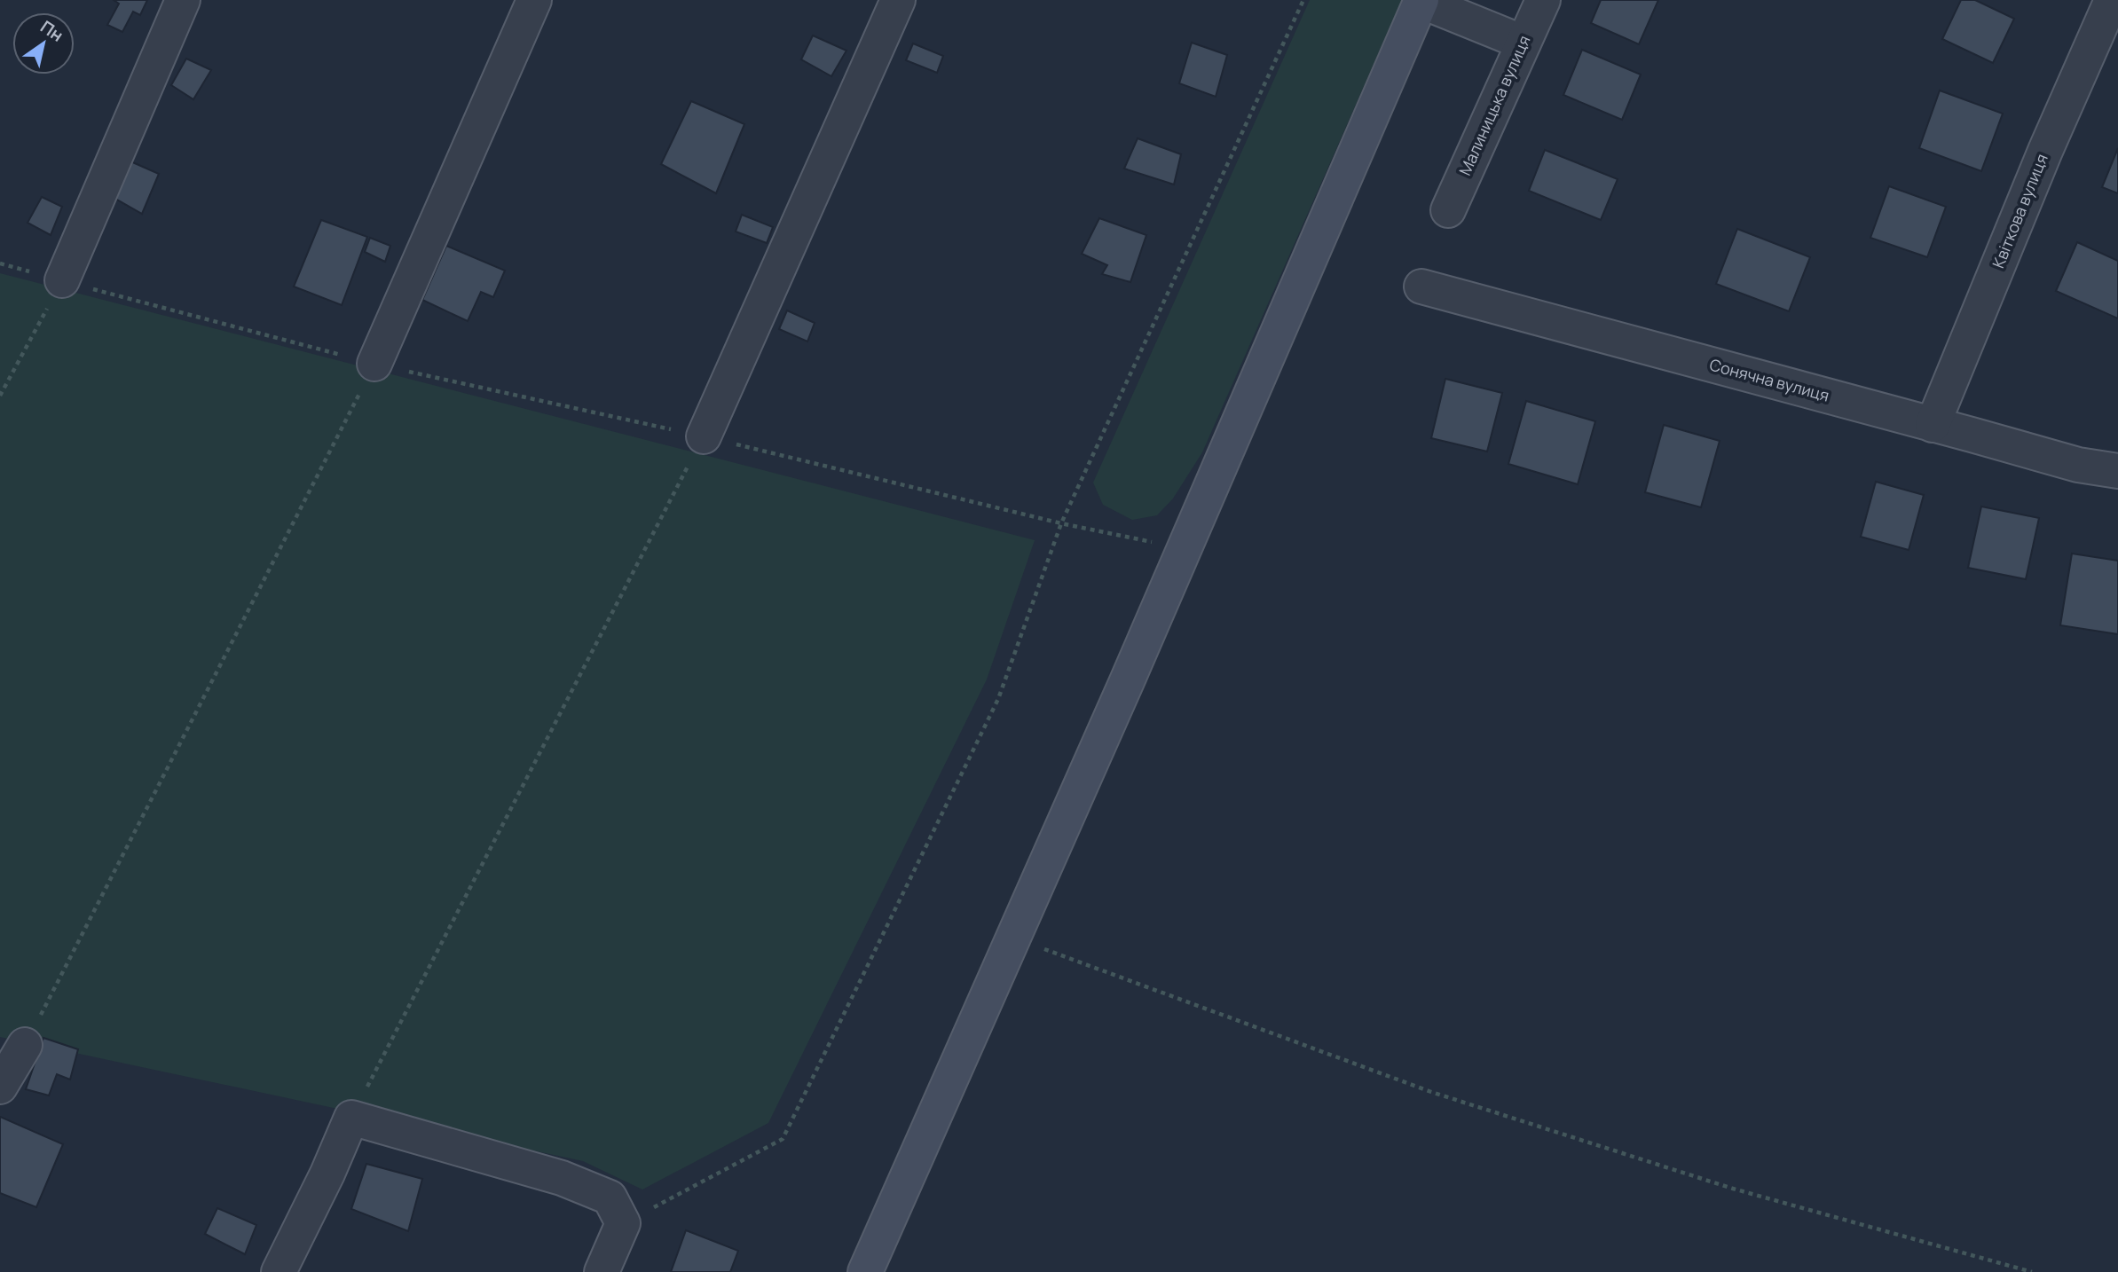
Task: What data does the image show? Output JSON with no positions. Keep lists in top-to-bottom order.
{
  "streets": {
    "street": ["Малиницька вулиця", "Квіткова вулиця", "Сонячна вулиця"]
  },
  "crossings": [
    ["Квіткова вулиця", "Сонячна вулиця"]
  ],
  "north": "top right"
}
